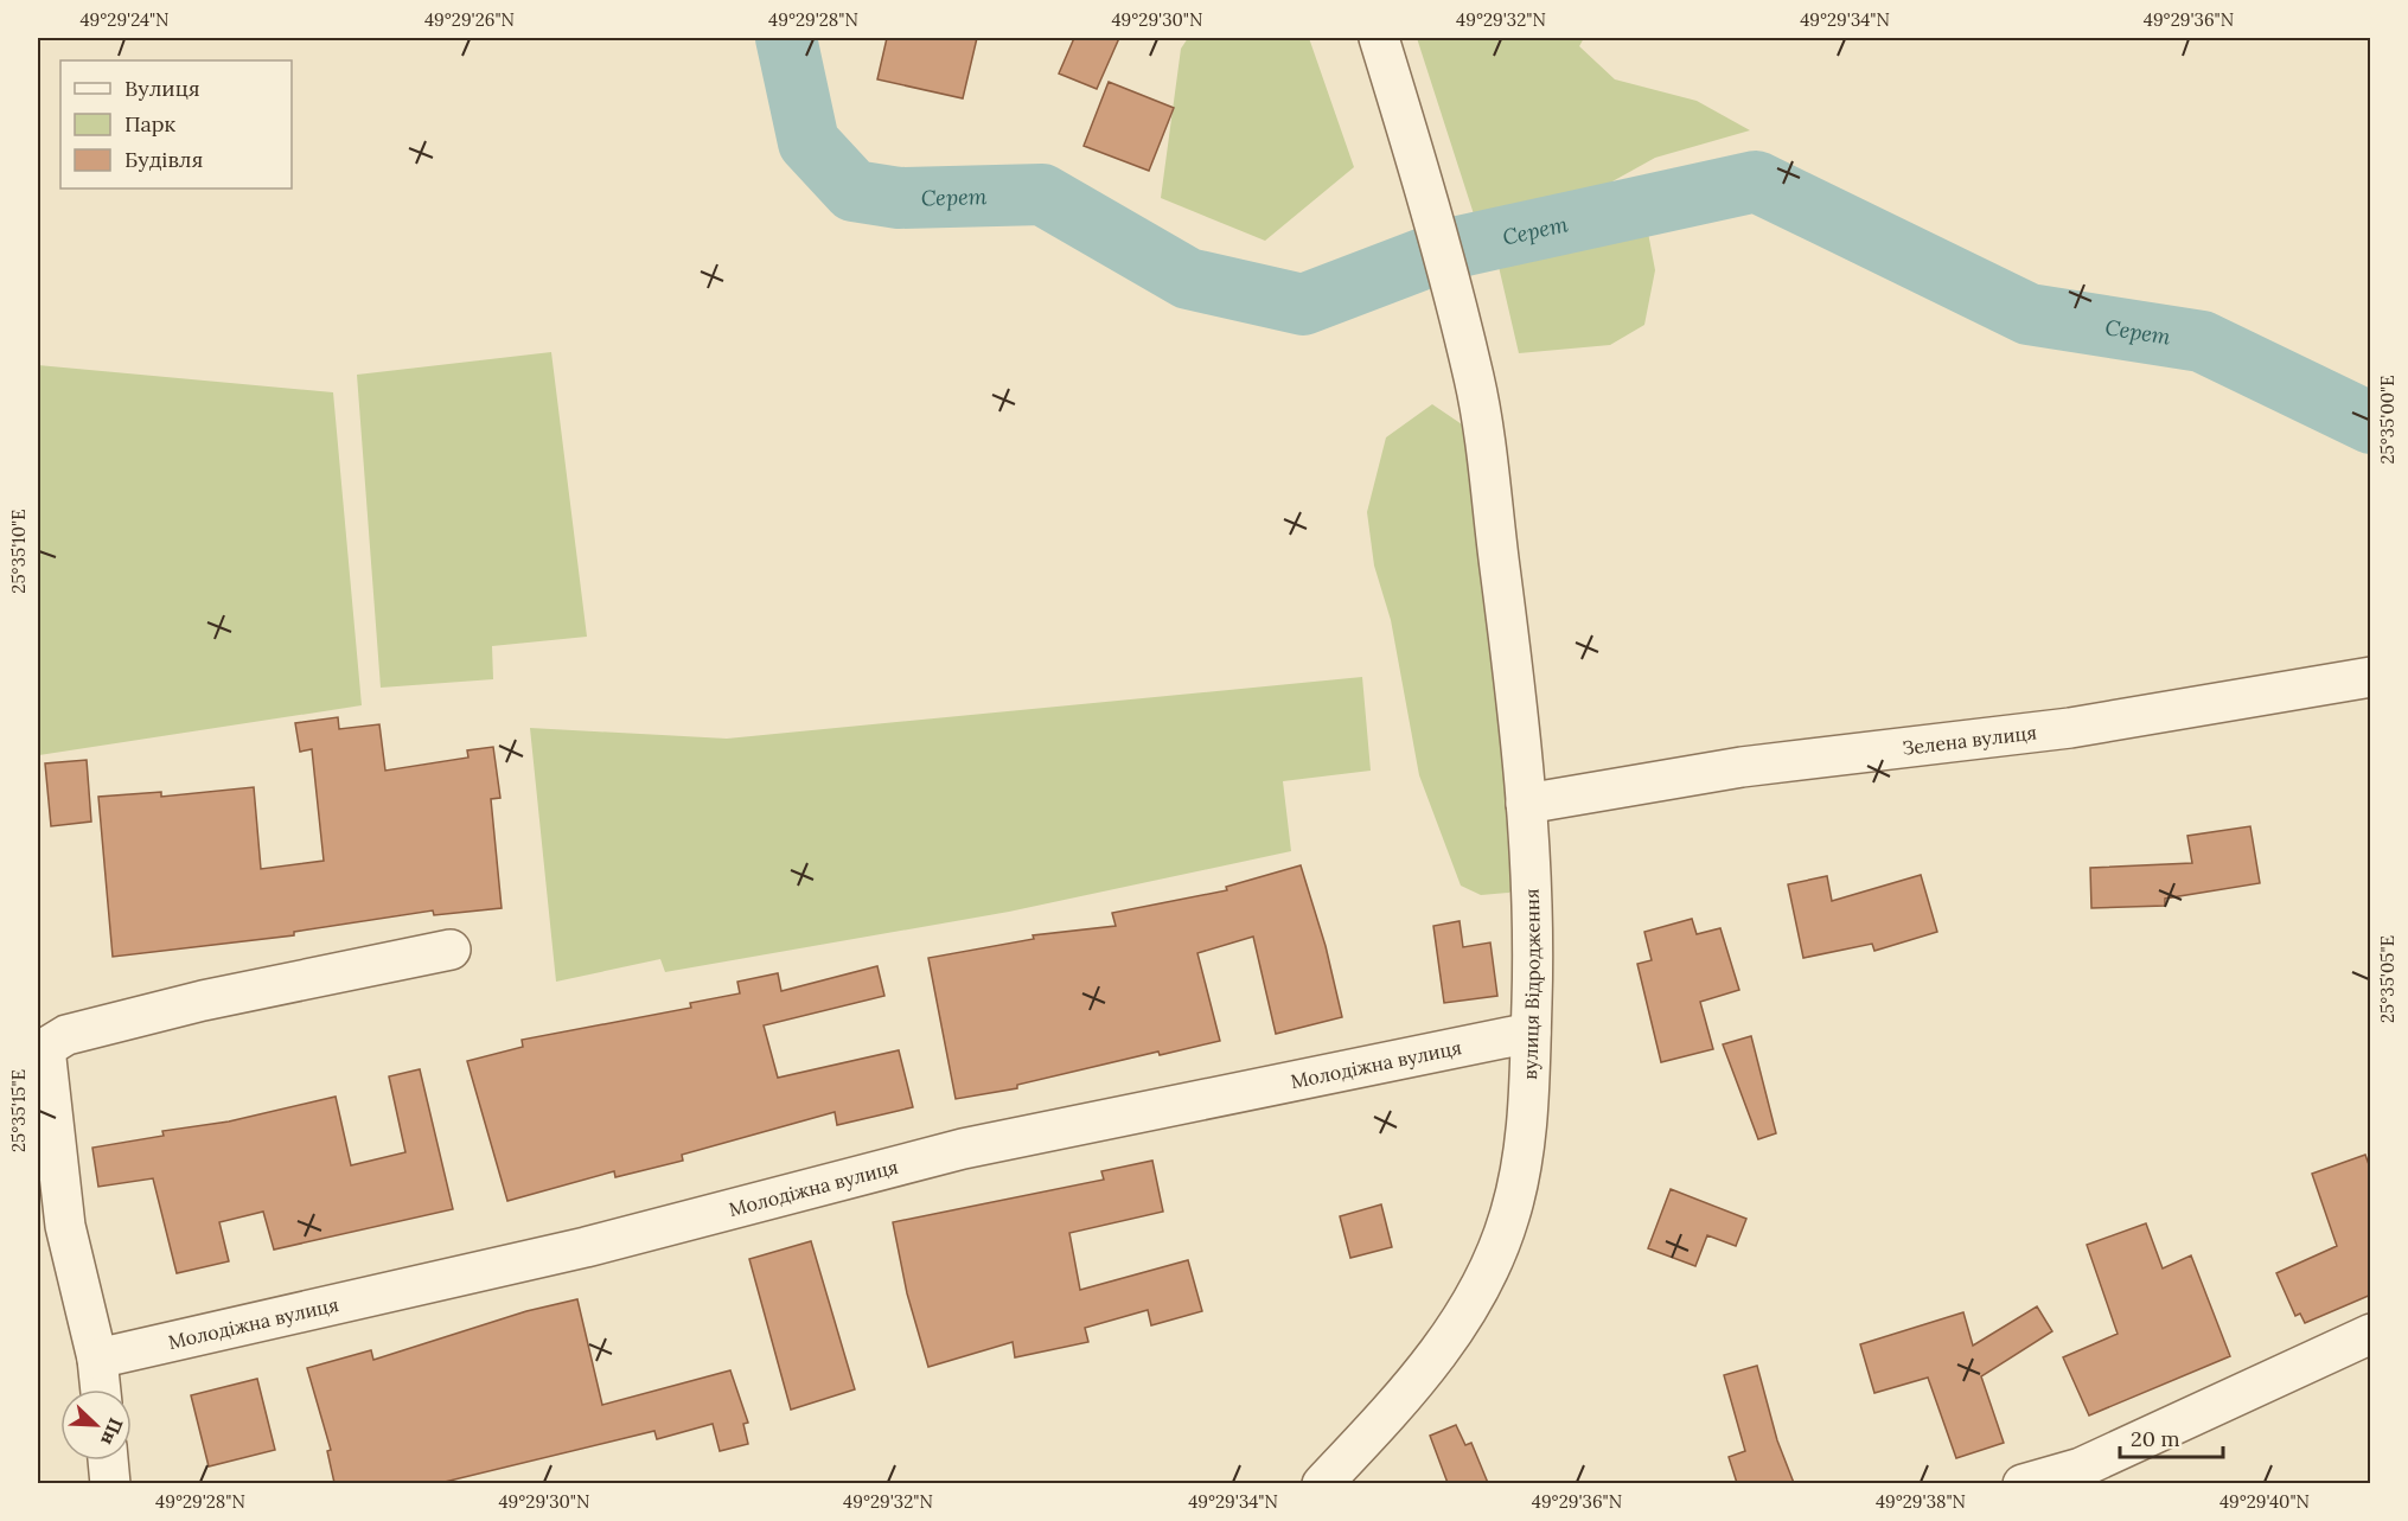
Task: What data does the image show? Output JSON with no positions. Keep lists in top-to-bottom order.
{
  "streets": {
    "street": ["Зелена вулиця", "вулиця Відродження", "Молодіжна вулиця"]
  },
  "crossings": [
    ["Зелена вулиця", "вулиця Відродження"],
    ["вулиця Відродження", "Молодіжна вулиця"]
  ],
  "water": ["Серет"],
  "legend": ["Вулиця", "Парк", "Будівля"],
  "scale_bar": "20 m",
  "north": "bottom right",
  "coordinates": [
    "49°29'24\"N",
    "49°29'26\"N",
    "49°29'28\"N",
    "49°29'30\"N",
    "49°29'32\"N",
    "49°29'34\"N",
    "49°29'36\"N",
    "25°35'00\"E",
    "25°35'10\"E",
    "25°35'05\"E",
    "25°35'15\"E",
    "49°29'38\"N",
    "49°29'40\"N"
  ]
}
